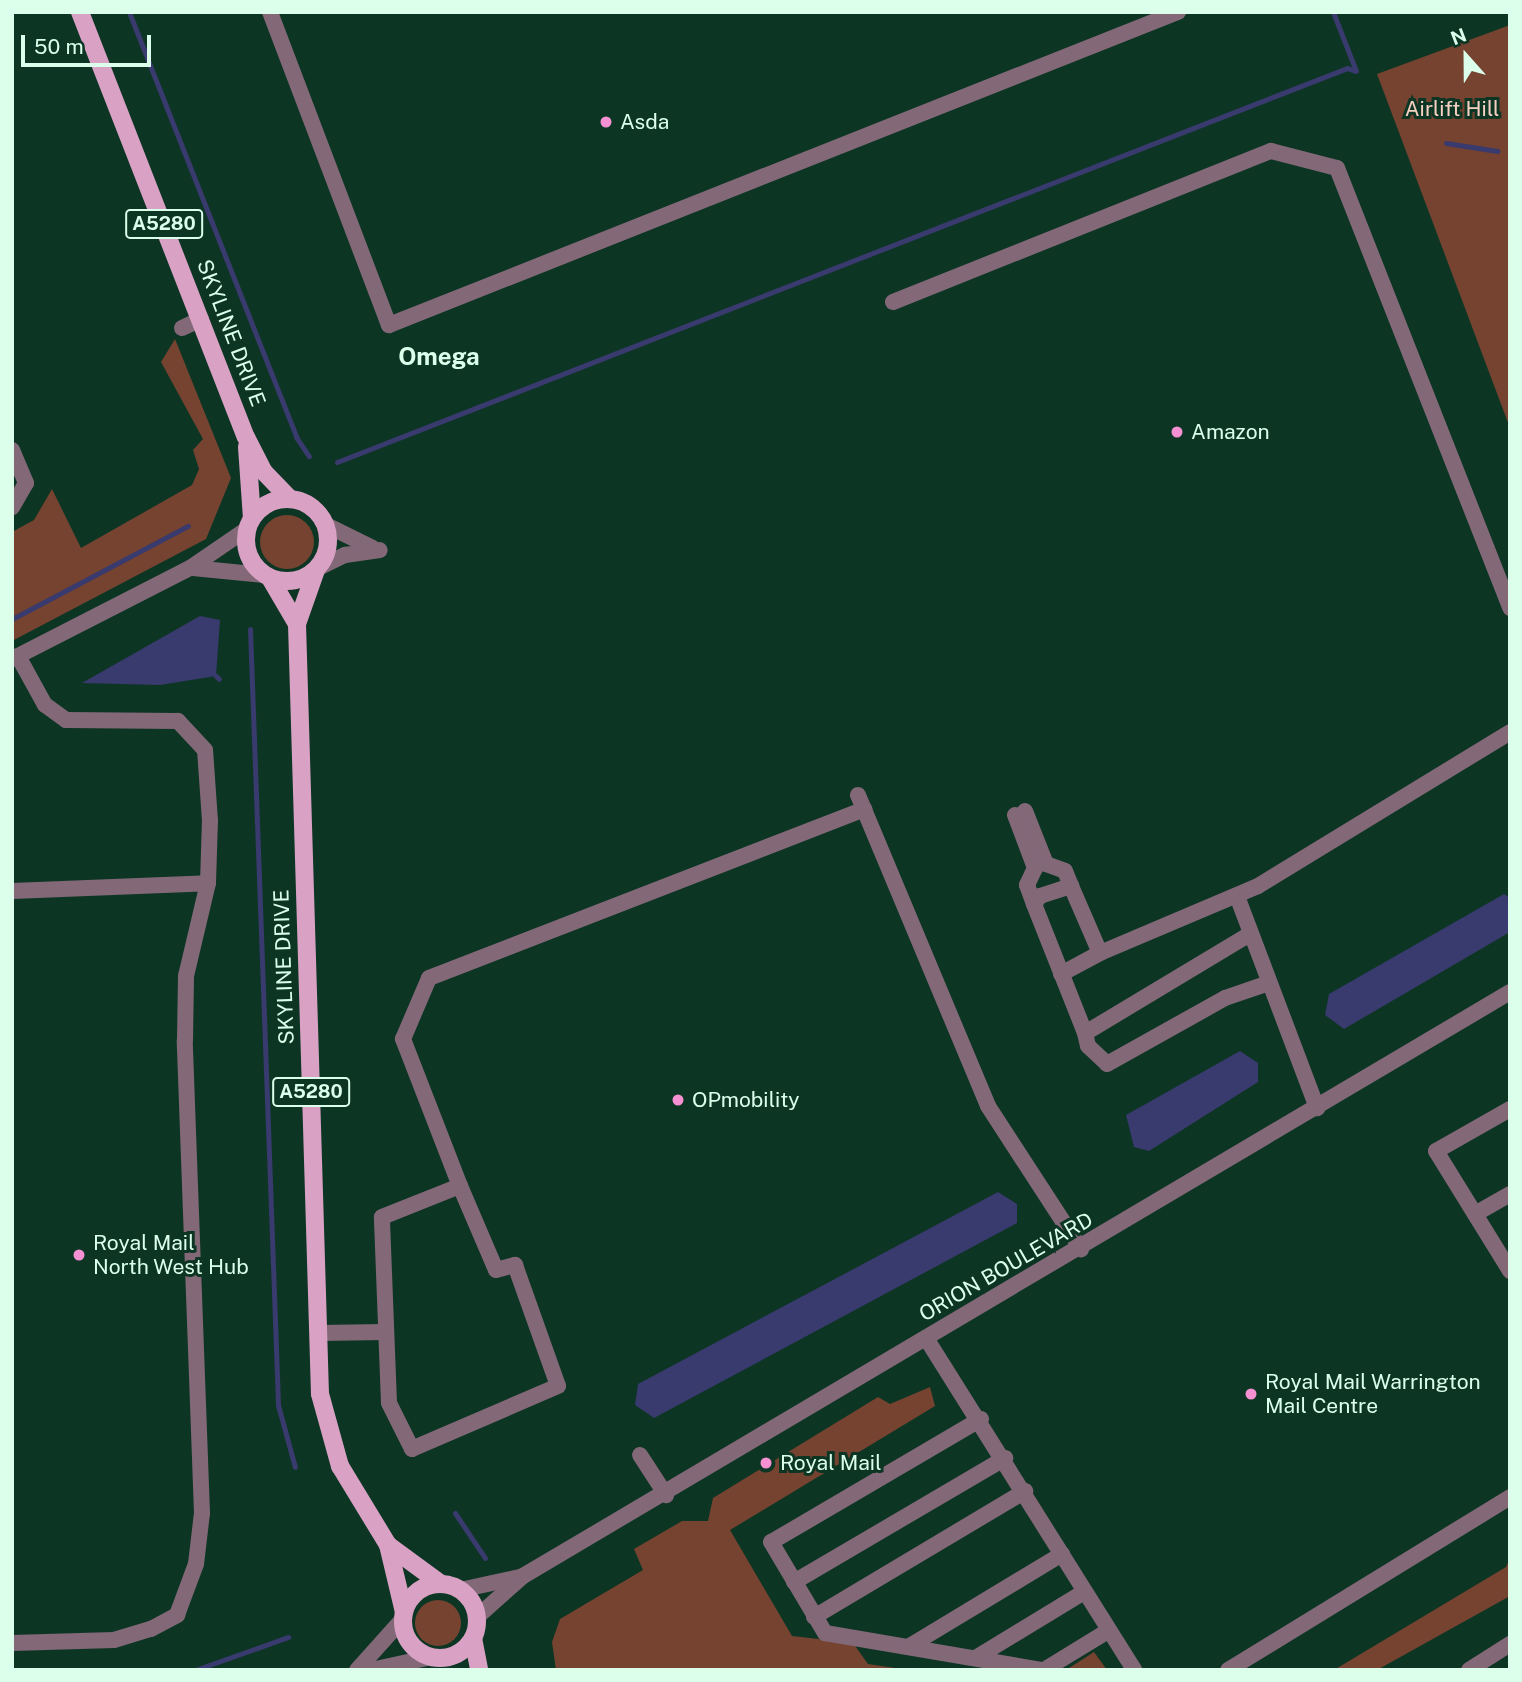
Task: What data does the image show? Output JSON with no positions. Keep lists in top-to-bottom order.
{
  "streets": {
    "main road": ["A5280", "SKYLINE DRIVE"],
    "street": ["ORION BOULEVARD"]
  },
  "crossings": [
    ["A5280", "SKYLINE DRIVE"],
    ["A5280", "ORION BOULEVARD"],
    ["SKYLINE DRIVE", "ORION BOULEVARD"]
  ],
  "districts": ["Omega"],
  "parks": ["Airlift Hill"],
  "places": [
    "Asda",
    "Amazon",
    "OPmobility",
    "Royal Mail North West Hub",
    "Royal Mail Warrington Mail Centre",
    "Royal Mail"
  ],
  "scale_bar": "50 m",
  "north": "top"
}
